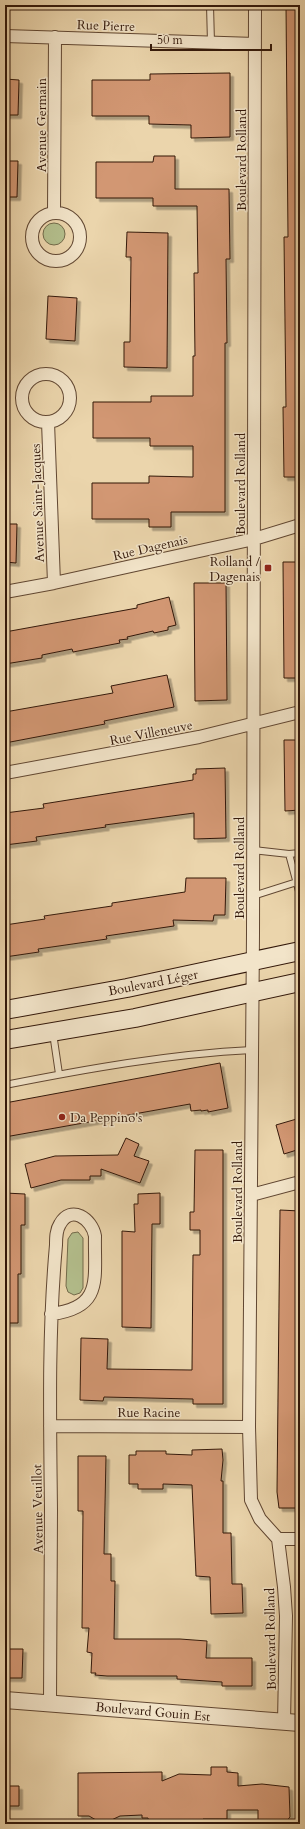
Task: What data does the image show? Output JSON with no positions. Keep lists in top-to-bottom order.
{
  "streets": {
    "main road": ["Boulevard Léger"],
    "street": [
      "Rue Pierre",
      "Avenue Germain",
      "Boulevard Rolland",
      "Avenue Saint-Jacques",
      "Rue Dagenais",
      "Rue Villeneuve",
      "Rue Racine",
      "Avenue Veuillot",
      "Boulevard Gouin Est"
    ]
  },
  "crossings": [
    ["Rue Pierre", "Avenue Germain"],
    ["Rue Pierre", "Boulevard Rolland"],
    ["Boulevard Rolland", "Rue Dagenais"],
    ["Boulevard Rolland", "Rue Villeneuve"],
    ["Boulevard Rolland", "Boulevard Léger"],
    ["Boulevard Rolland", "Rue Racine"],
    ["Boulevard Rolland", "Boulevard Gouin Est"],
    ["Avenue Saint-Jacques", "Rue Dagenais"],
    ["Rue Racine", "Avenue Veuillot"],
    ["Avenue Veuillot", "Boulevard Gouin Est"]
  ],
  "places": {
    "transit": ["Rolland / Dagenais"],
    "other": ["Da Peppino's"]
  },
  "scale_bar": "50 m"
}
